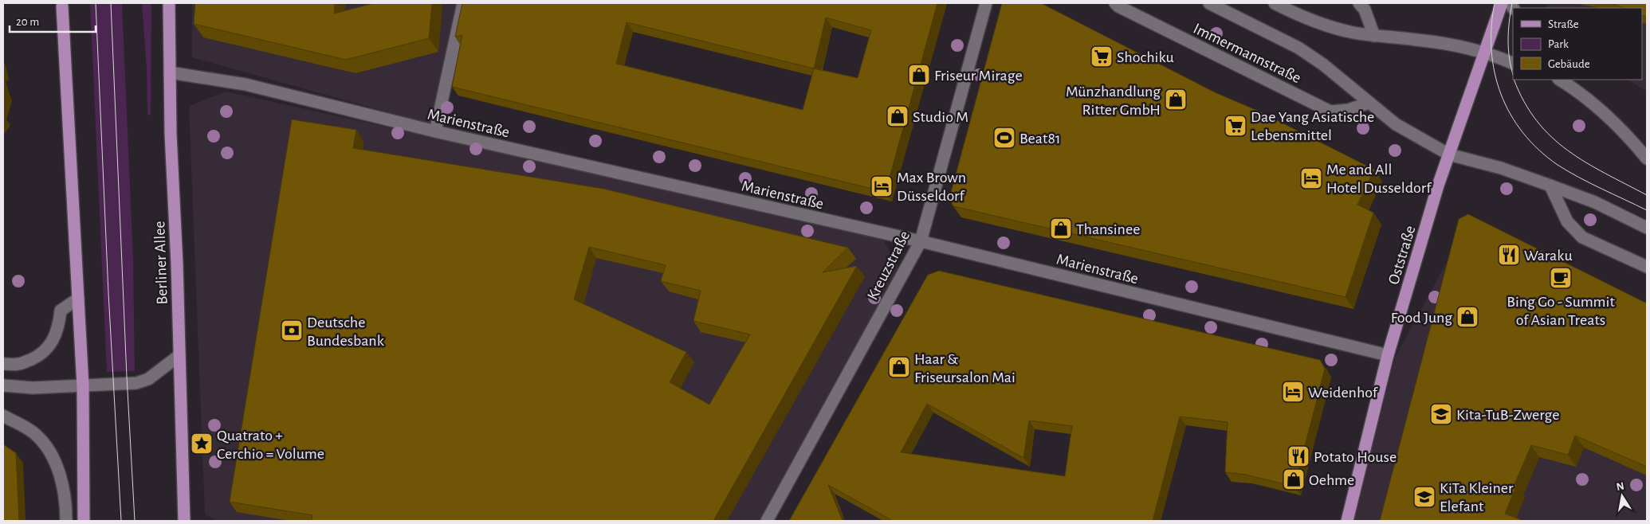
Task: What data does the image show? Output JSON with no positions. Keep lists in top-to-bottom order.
{
  "streets": {
    "main road": ["Oststraße", "Berliner Allee"],
    "street": ["Immermannstraße", "Marienstraße", "Kreuzstraße"]
  },
  "crossings": [
    ["Immermannstraße", "Oststraße"],
    ["Marienstraße", "Oststraße"],
    ["Marienstraße", "Berliner Allee"],
    ["Marienstraße", "Kreuzstraße"]
  ],
  "places": {
    "supermarket": ["Shochiku", "Dae Yang Asiatische Lebensmittel"],
    "shop": [
      "Friseur Mirage",
      "Münzhandlung Ritter GmbH",
      "Studio M",
      "Thansinee",
      "Food Jung",
      "Haar & Friseursalon Mai",
      "Oehme"
    ],
    "sports": ["Beat81"],
    "hotel": ["Me and All Hotel Dusseldorf", "Max Brown Düsseldorf", "Weidenhof"],
    "restaurant": ["Waraku", "Potato House"],
    "cafe": ["Bing Go - Summit of Asian Treats"],
    "bank": ["Deutsche Bundesbank"],
    "school or university": ["Kita-TuB-Zwerge", "KiTa Kleiner Elefant"],
    "place": ["Quatrato + Cerchio = Volume"]
  },
  "legend": ["Straße", "Park", "Gebäude"],
  "scale_bar": "20 m",
  "north": "top"
}
